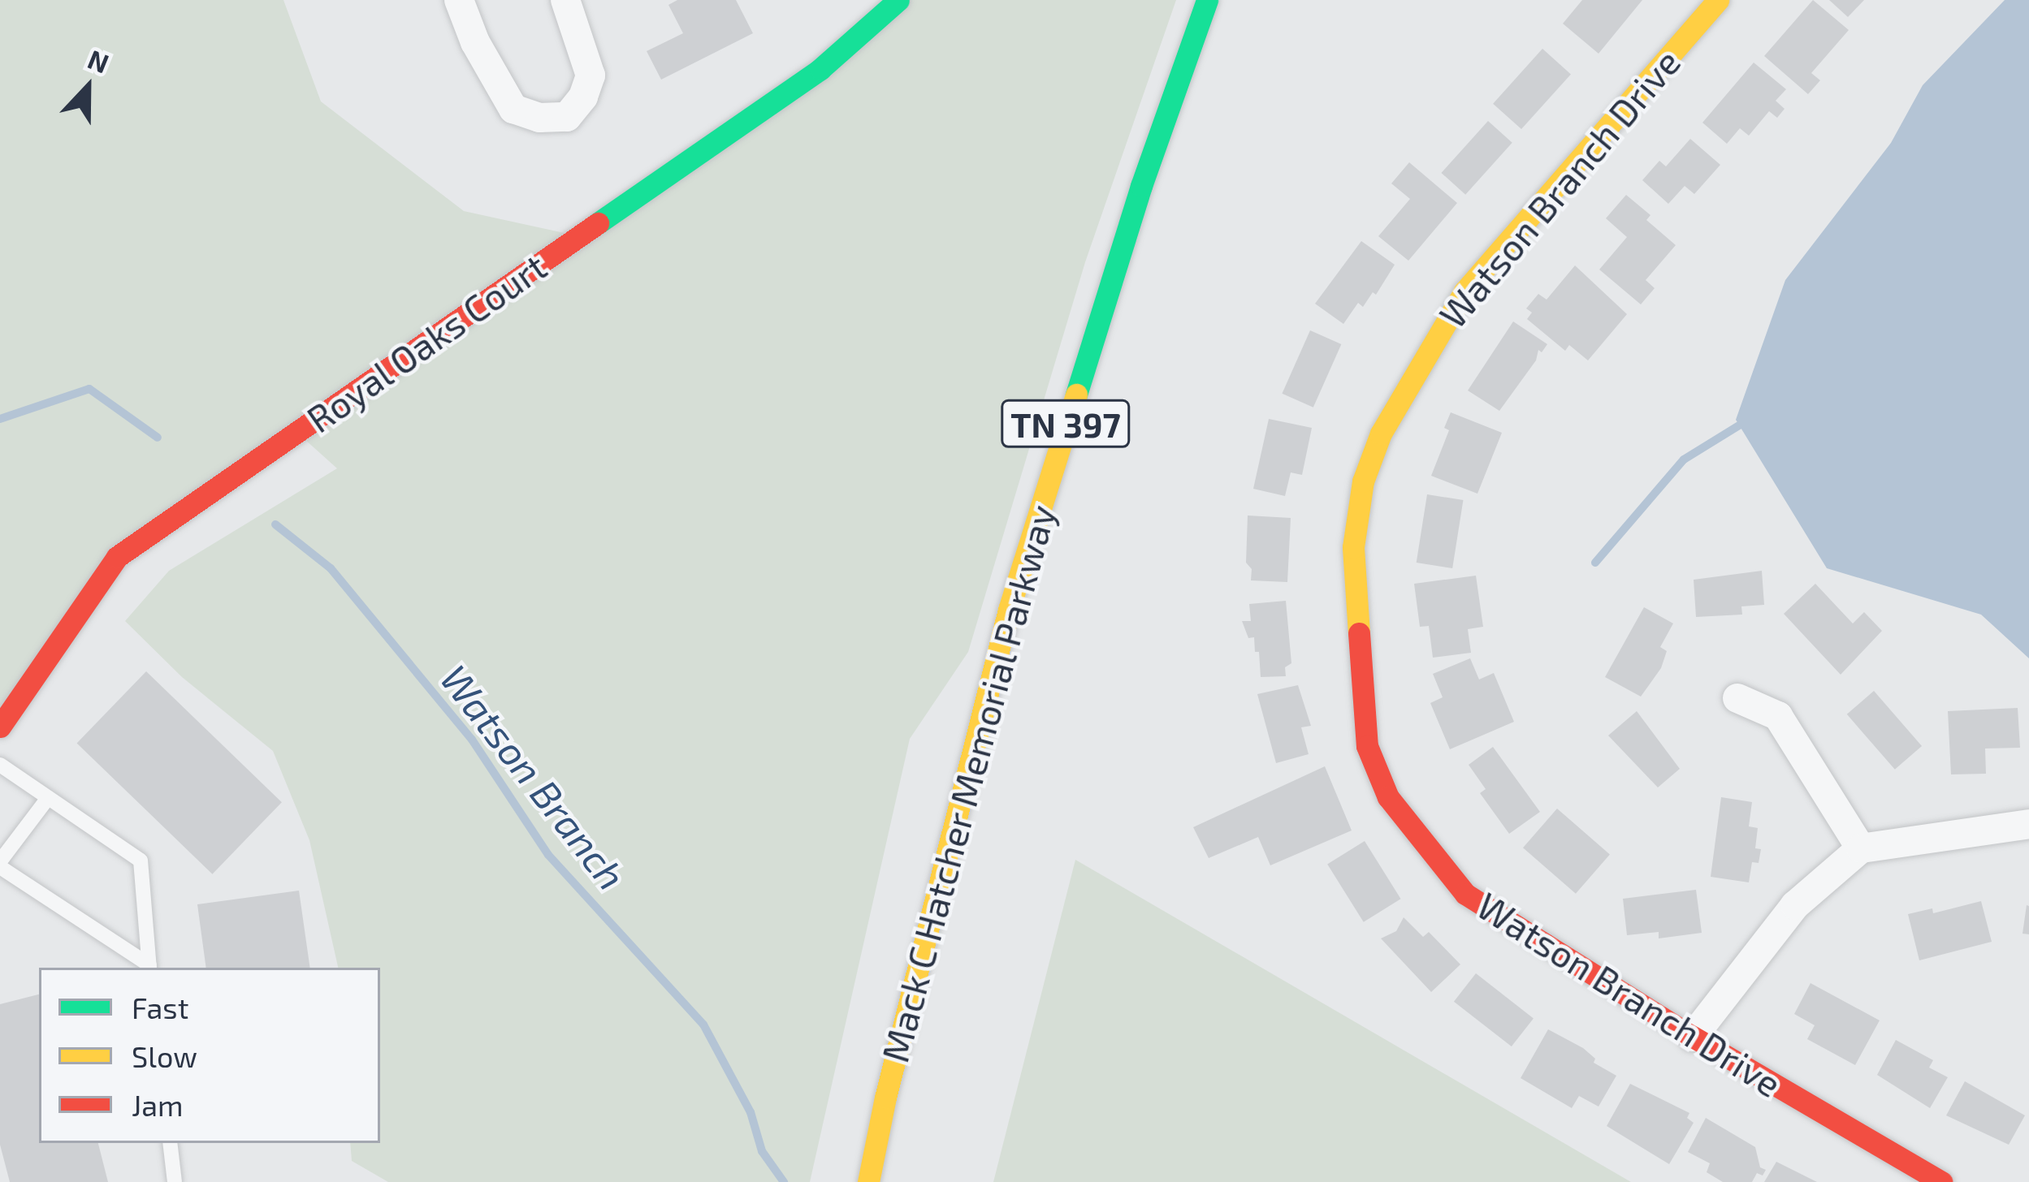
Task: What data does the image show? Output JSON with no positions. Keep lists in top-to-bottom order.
{
  "streets": {
    "street": [
      "Watson Branch Drive",
      "Royal Oaks Court",
      "TN 397",
      "Mack C Hatcher Memorial Parkway"
    ]
  },
  "water": ["Watson Branch"],
  "legend": ["Fast", "Slow", "Jam"],
  "north": "top"
}
